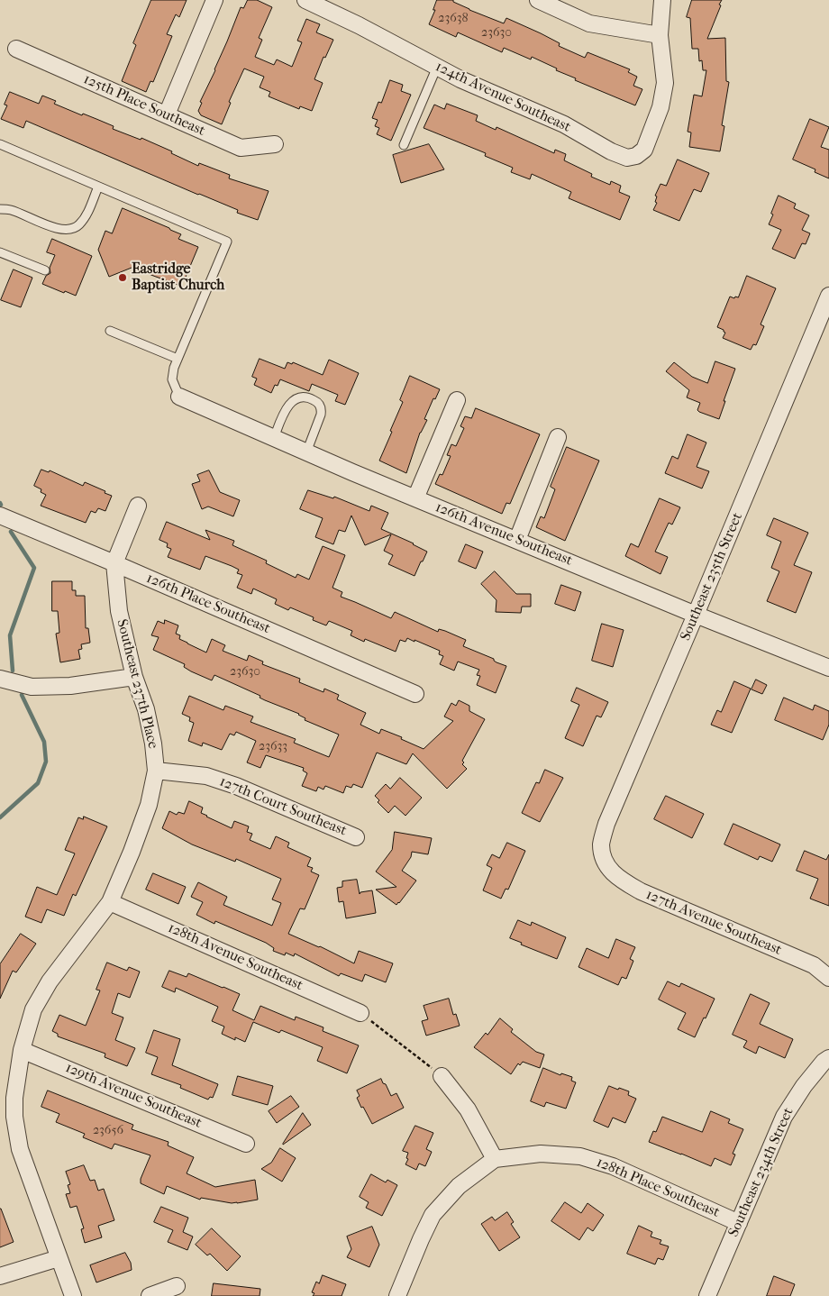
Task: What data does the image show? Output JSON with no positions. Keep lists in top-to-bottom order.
{
  "streets": {
    "street": [
      "124th Avenue Southeast",
      "125th Place Southeast",
      "126th Avenue Southeast",
      "Southeast 235th Street",
      "126th Place Southeast",
      "Southeast 237th Place",
      "127th Court Southeast",
      "127th Avenue Southeast",
      "128th Avenue Southeast",
      "129th Avenue Southeast",
      "Southeast 234th Street",
      "128th Place Southeast"
    ]
  },
  "crossings": [
    ["126th Avenue Southeast", "Southeast 235th Street"],
    ["Southeast 235th Street", "127th Avenue Southeast"],
    ["126th Place Southeast", "Southeast 237th Place"],
    ["Southeast 237th Place", "127th Court Southeast"],
    ["Southeast 237th Place", "128th Avenue Southeast"],
    ["Southeast 237th Place", "129th Avenue Southeast"],
    ["Southeast 234th Street", "128th Place Southeast"]
  ],
  "places": ["Eastridge Baptist Church"],
  "house_numbers": [
    "23638",
    "23630",
    "23630",
    "23633",
    "23656"
  ]
}
